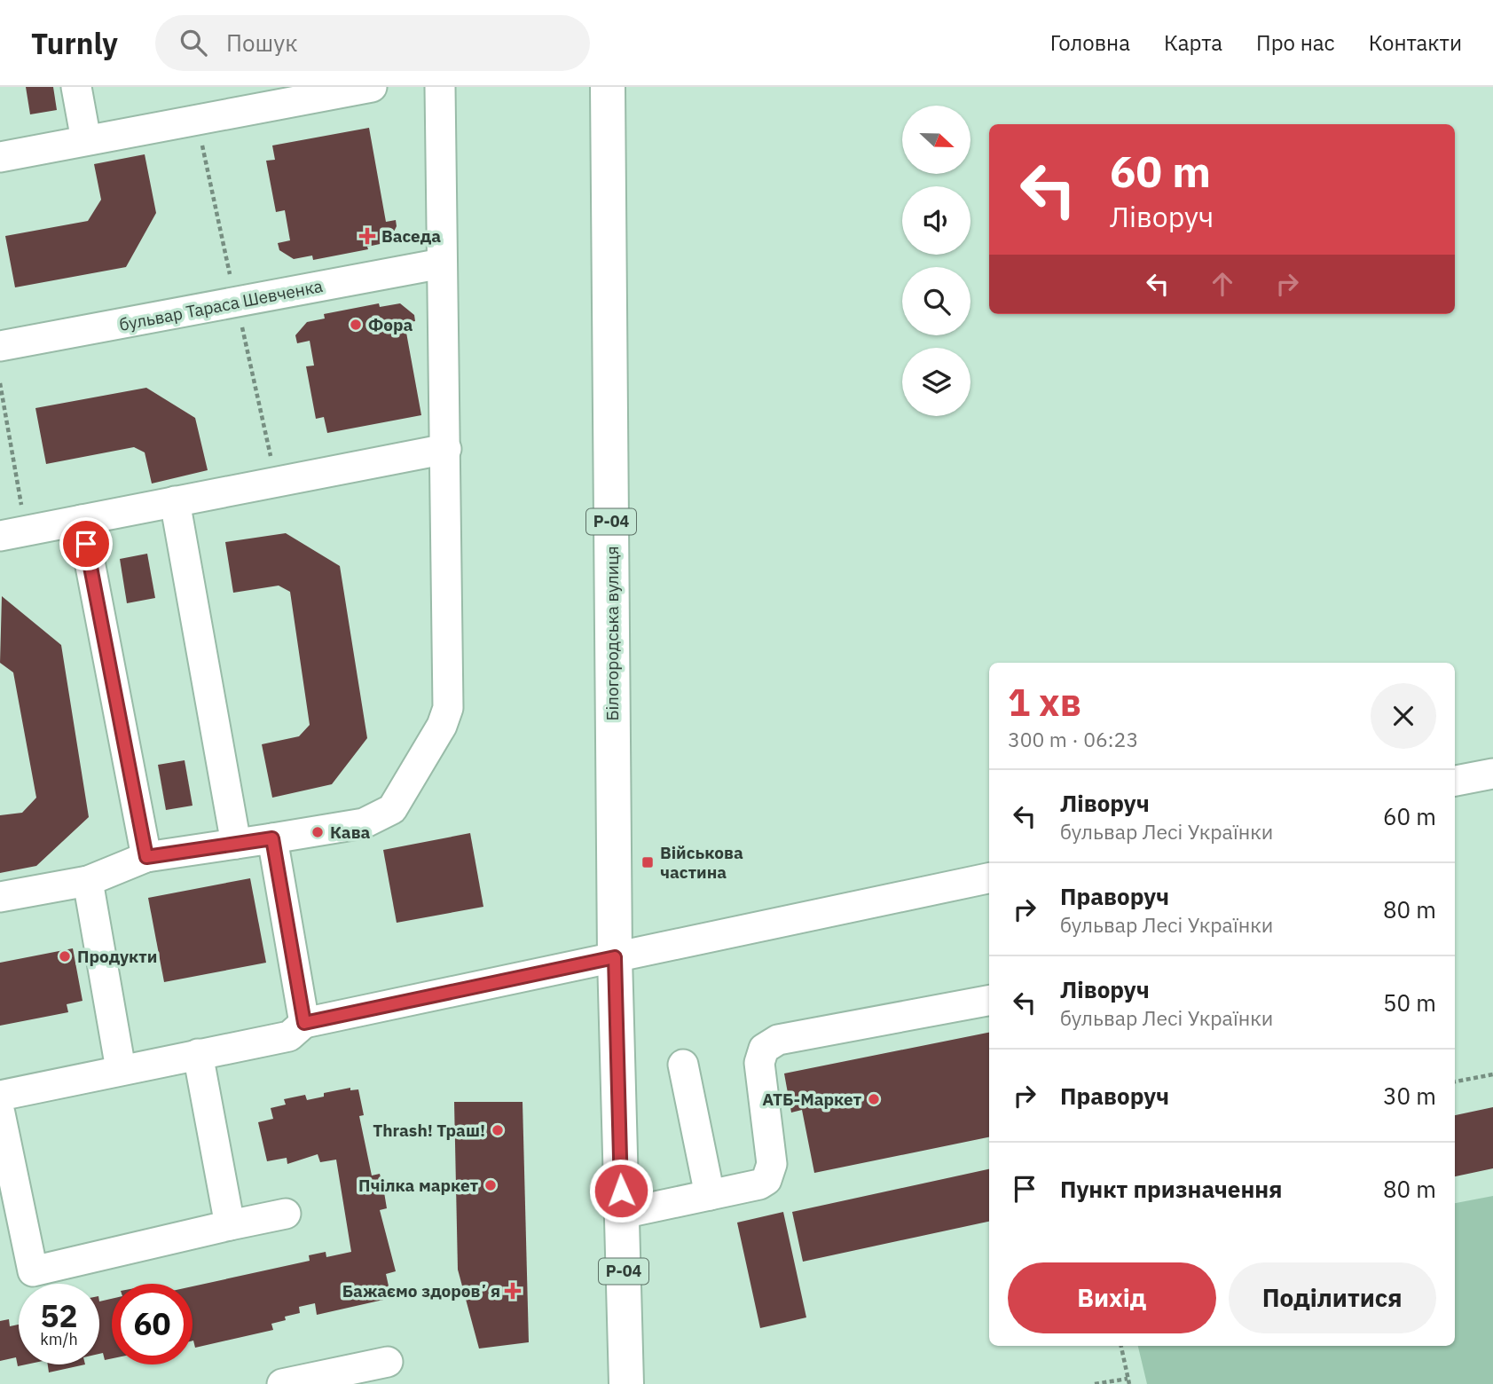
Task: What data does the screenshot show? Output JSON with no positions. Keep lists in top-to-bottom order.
{
  "streets": {
    "main road": ["Р-04", "Білогородська вулиця"],
    "street": ["бульвар Тараса Шевченка"]
  },
  "crossings": [
    ["Р-04", "Білогородська вулиця"]
  ],
  "places": {
    "health": ["Васеда", "Бажаємо здоровʼя"],
    "other": [
      "Фора",
      "Кава",
      "Продукти",
      "АТБ-Маркет",
      "Thrash! Траш!",
      "Пчілка маркет"
    ],
    "transit": ["Військова частина"]
  },
  "north": "right",
  "page": {
    "header": "Turnly",
    "search": "Пошук",
    "nav": [
      "Головна",
      "Карта",
      "Про нас",
      "Контакти"
    ],
    "turn": ["60 m", "Ліворуч"],
    "heading": ["1 хв", "300 m · 06:23"],
    "list": [
      {
        "name": "Ліворуч",
        "note": "бульвар Лесі Українки",
        "value": "60 m"
      },
      {
        "name": "Праворуч",
        "note": "бульвар Лесі Українки",
        "value": "80 m"
      },
      {
        "name": "Ліворуч",
        "note": "бульвар Лесі Українки",
        "value": "50 m"
      },
      {
        "name": "Праворуч",
        "value": "30 m"
      },
      {
        "name": "Пункт призначення",
        "value": "80 m"
      }
    ],
    "buttons": ["Вихід", "Поділитися"],
    "speed": "52 km/h",
    "limit": "60"
  }
}
